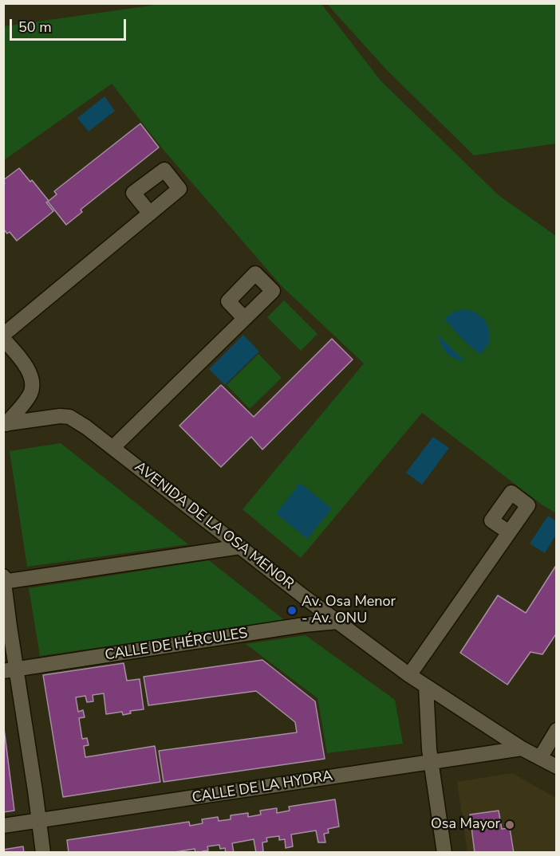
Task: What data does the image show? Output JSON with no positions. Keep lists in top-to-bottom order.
{
  "streets": {
    "street": ["AVENIDA DE LA OSA MENOR", "CALLE DE HÉRCULES", "CALLE DE LA HYDRA"]
  },
  "crossings": [
    ["AVENIDA DE LA OSA MENOR", "CALLE DE HÉRCULES"],
    ["AVENIDA DE LA OSA MENOR", "CALLE DE LA HYDRA"]
  ],
  "places": ["Av. Osa Menor - Av. ONU", "Osa Mayor"],
  "scale_bar": "50 m"
}
